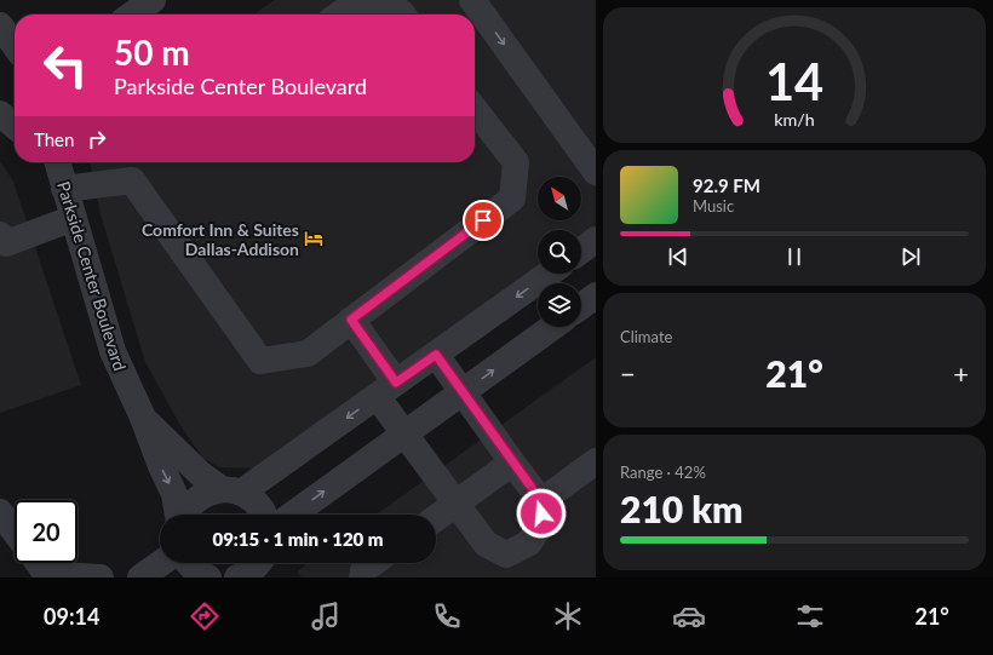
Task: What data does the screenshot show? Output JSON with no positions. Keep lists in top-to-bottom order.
{
  "streets": {
    "street": ["Parkside Center Boulevard"]
  },
  "places": {
    "hotel": ["Comfort Inn & Suites Dallas-Addison"]
  },
  "north": "top left",
  "page": {
    "turn": ["50 m", "Parkside Center Boulevard"],
    "then": "Then",
    "song": ["92.9 FM", "Music"],
    "tile": [
      "Climate",
      ["Range · 42%", "210 km"]
    ],
    "heat": ["−", "21°", "+"],
    "limit": "20",
    "trip": "09:15 · 1 min · 120 m",
    "tabs": ["09:14", "21°"],
    "gauge": ["14", "km/h"]
  }
}
